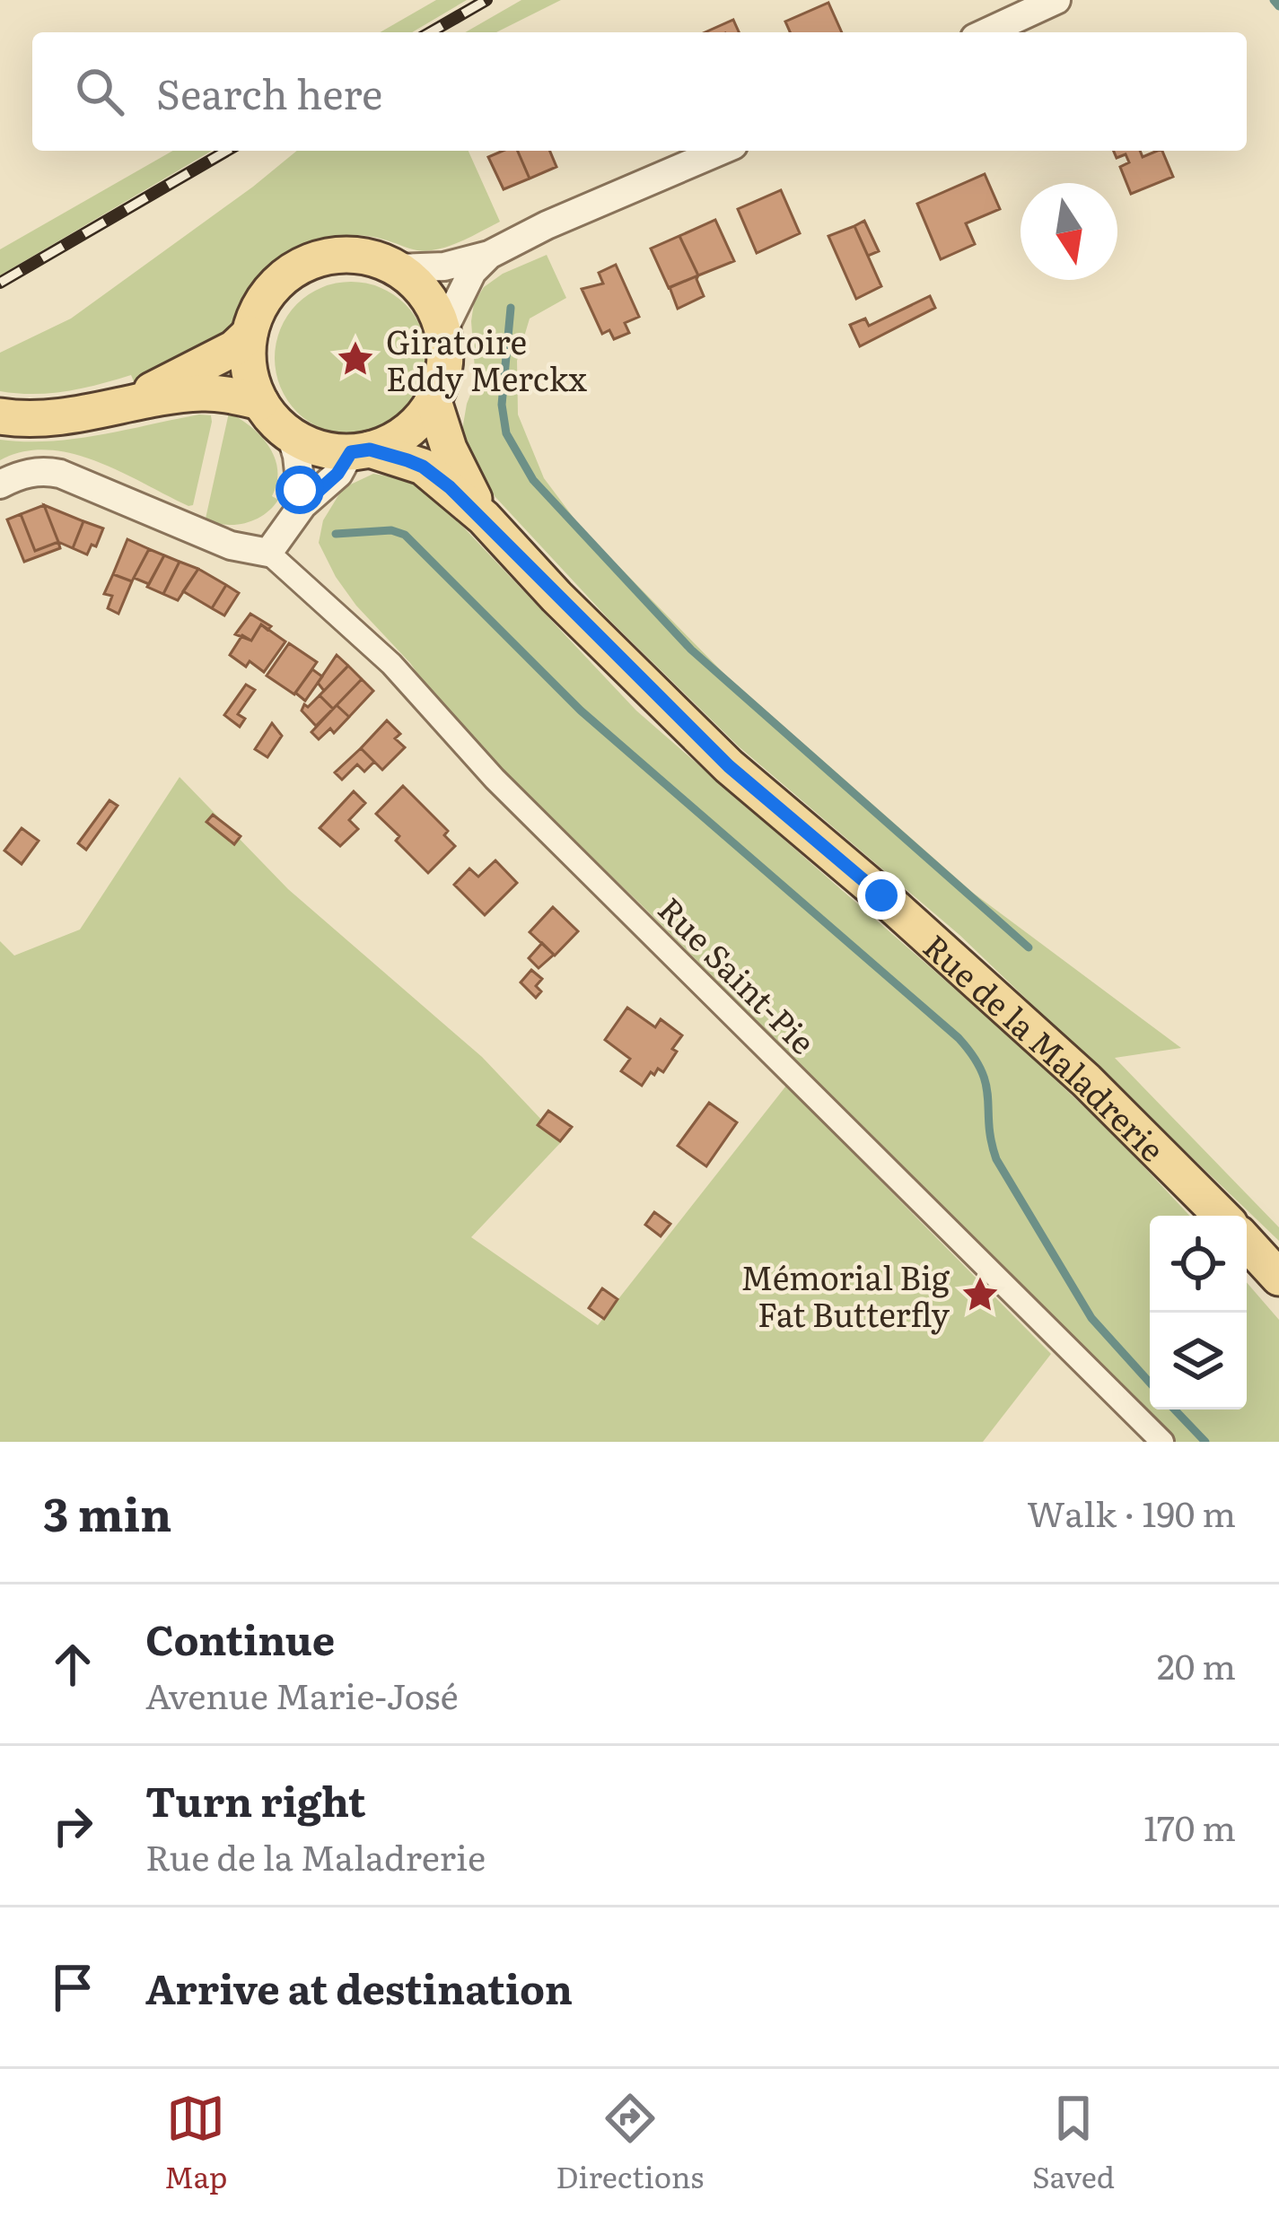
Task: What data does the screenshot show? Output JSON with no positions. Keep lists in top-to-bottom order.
{
  "streets": {
    "main road": ["Rue de la Maladrerie"],
    "street": ["Rue Saint-Pie"]
  },
  "places": {
    "place": ["Giratoire Eddy Merckx", "Mémorial Big Fat Butterfly"]
  },
  "north": "bottom",
  "page": {
    "search": "Search here",
    "heading": ["3 min", "Walk · 190 m"],
    "list": [
      ["Continue", "Avenue Marie-José", "20 m"],
      ["Turn right", "Rue de la Maladrerie", "170 m"],
      "Arrive at destination"
    ],
    "nav": ["Map", "Directions", "Saved"]
  }
}
